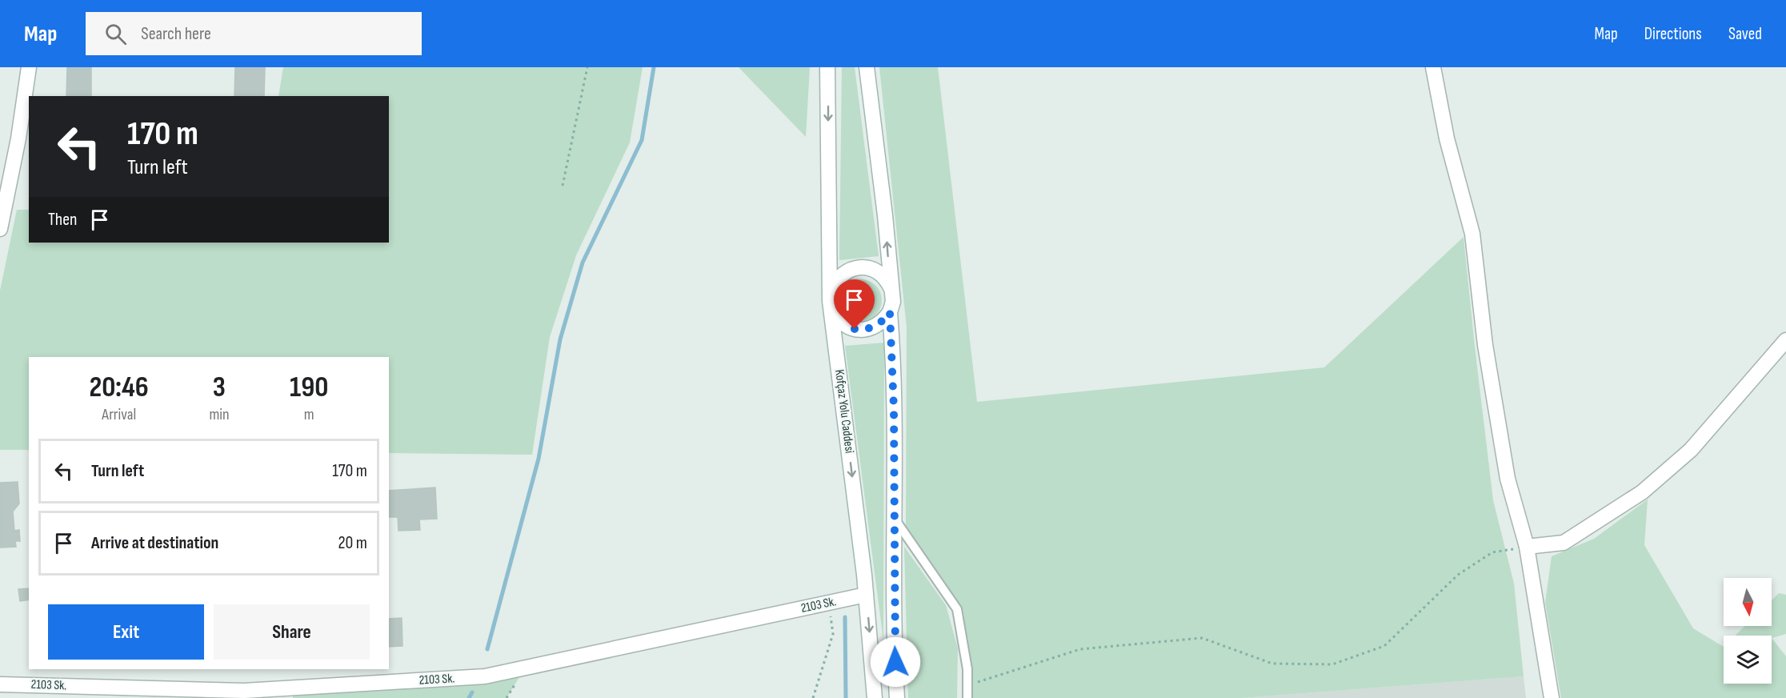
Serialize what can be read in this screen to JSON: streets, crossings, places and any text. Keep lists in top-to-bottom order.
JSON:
{
  "streets": {
    "street": ["Kofçaz Yolu Caddesi", "2103 Sk."]
  },
  "crossings": [
    ["Kofçaz Yolu Caddesi", "2103 Sk."]
  ],
  "north": "bottom",
  "page": {
    "header": "Map",
    "search": "Search here",
    "nav": ["Map", "Directions", "Saved"],
    "turn": ["170 m", "Turn left"],
    "then": "Then",
    "eta": [
      "20:46",
      "Arrival",
      "3",
      "min",
      "190",
      "m"
    ],
    "list": [
      {
        "name": "Turn left",
        "value": "170 m"
      },
      {
        "name": "Arrive at destination",
        "value": "20 m"
      }
    ],
    "buttons": ["Exit", "Share"]
  }
}
